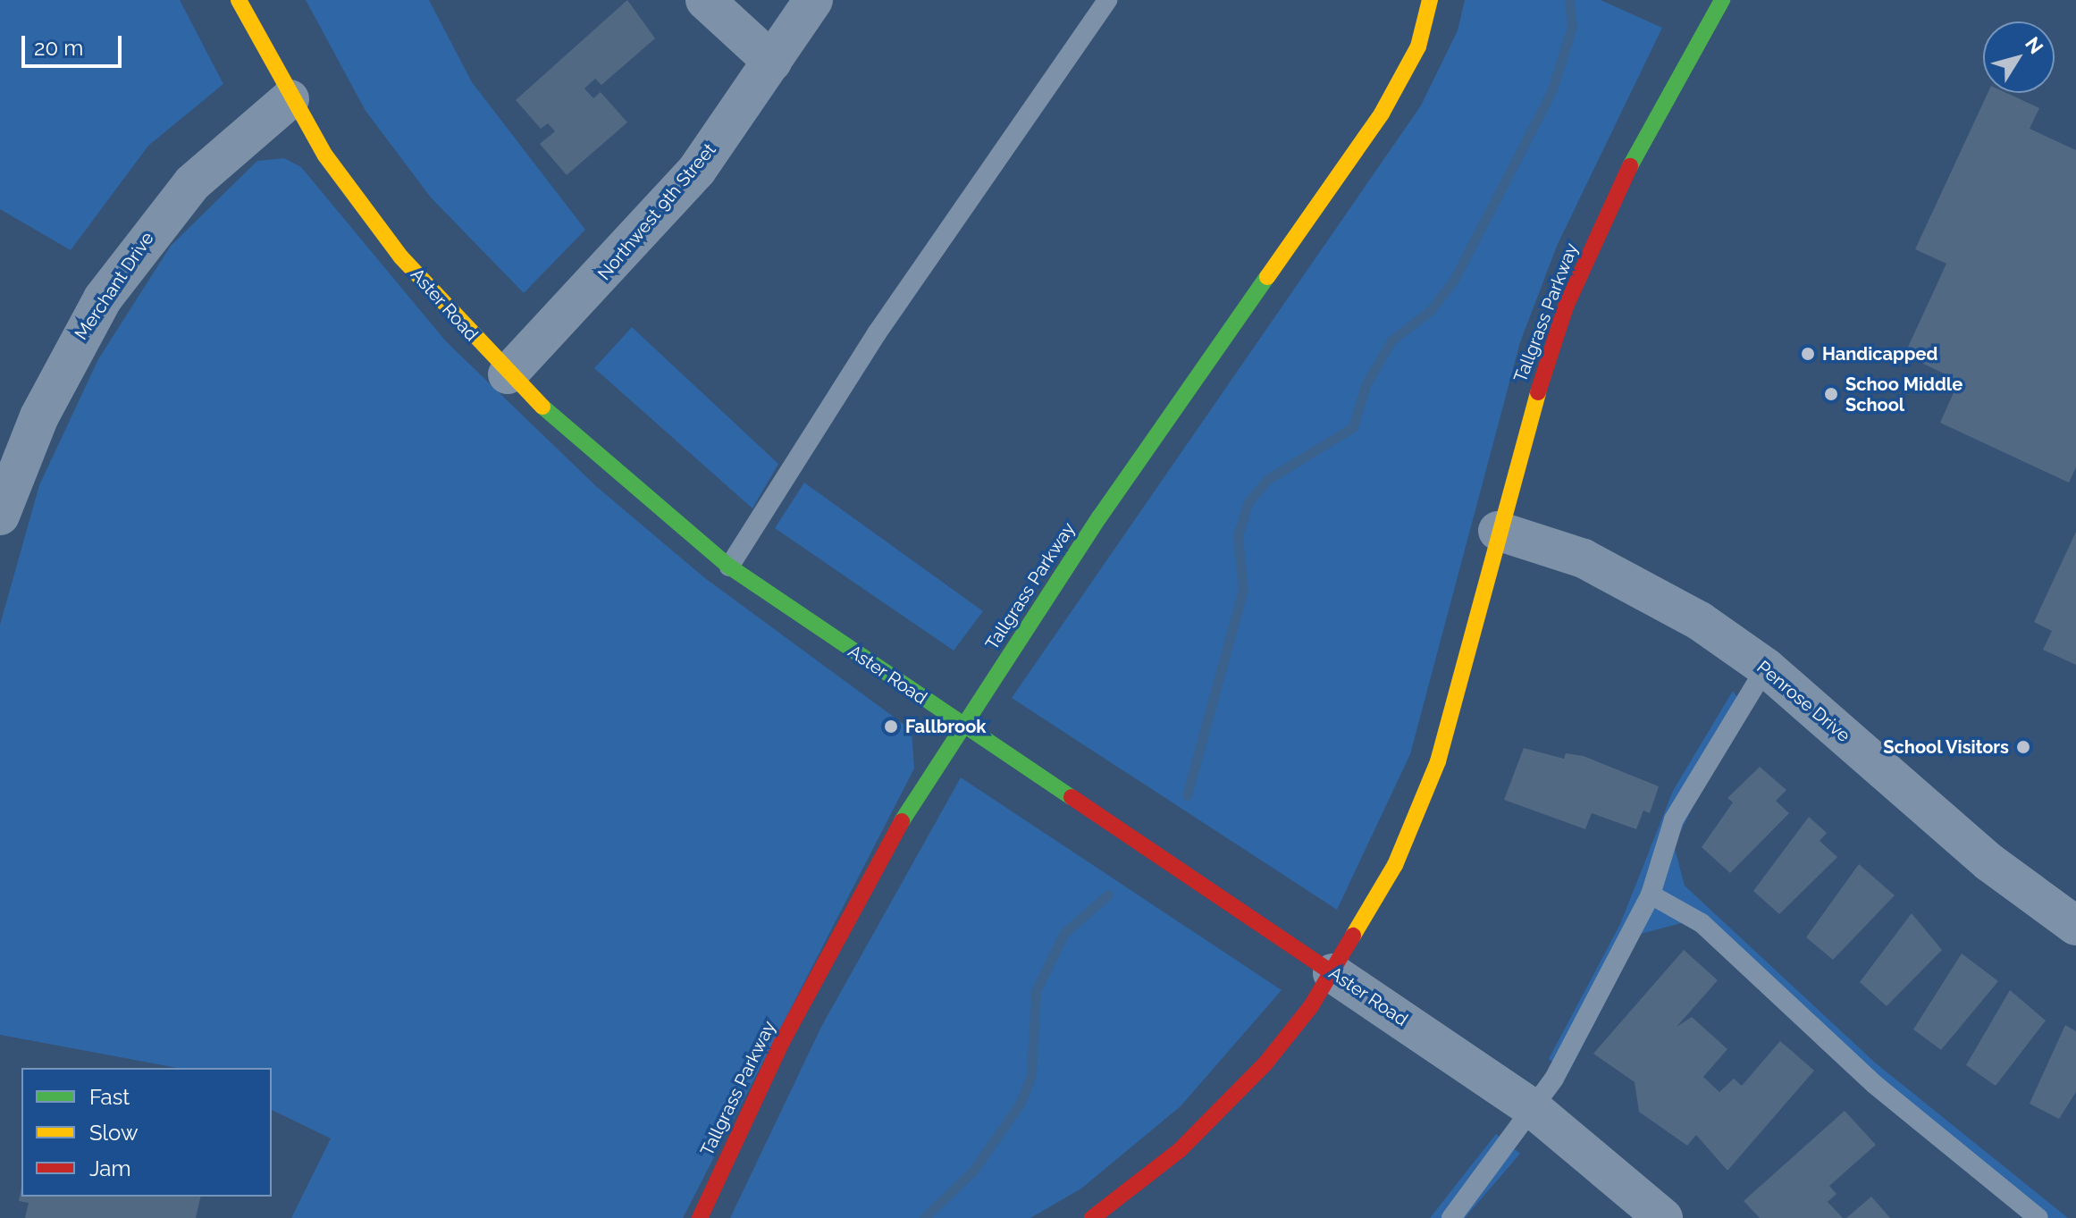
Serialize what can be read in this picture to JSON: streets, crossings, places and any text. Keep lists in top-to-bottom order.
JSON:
{
  "streets": {
    "street": [
      "Northwest 9th Street",
      "Merchant Drive",
      "Aster Road",
      "Tallgrass Parkway",
      "Penrose Drive"
    ]
  },
  "crossings": [
    ["Northwest 9th Street", "Aster Road"],
    ["Merchant Drive", "Aster Road"],
    ["Aster Road", "Tallgrass Parkway"],
    ["Tallgrass Parkway", "Penrose Drive"]
  ],
  "places": [
    "Handicapped",
    "Schoo Middle School",
    "Fallbrook",
    "School Visitors"
  ],
  "legend": ["Fast", "Slow", "Jam"],
  "scale_bar": "20 m",
  "north": "top right"
}
